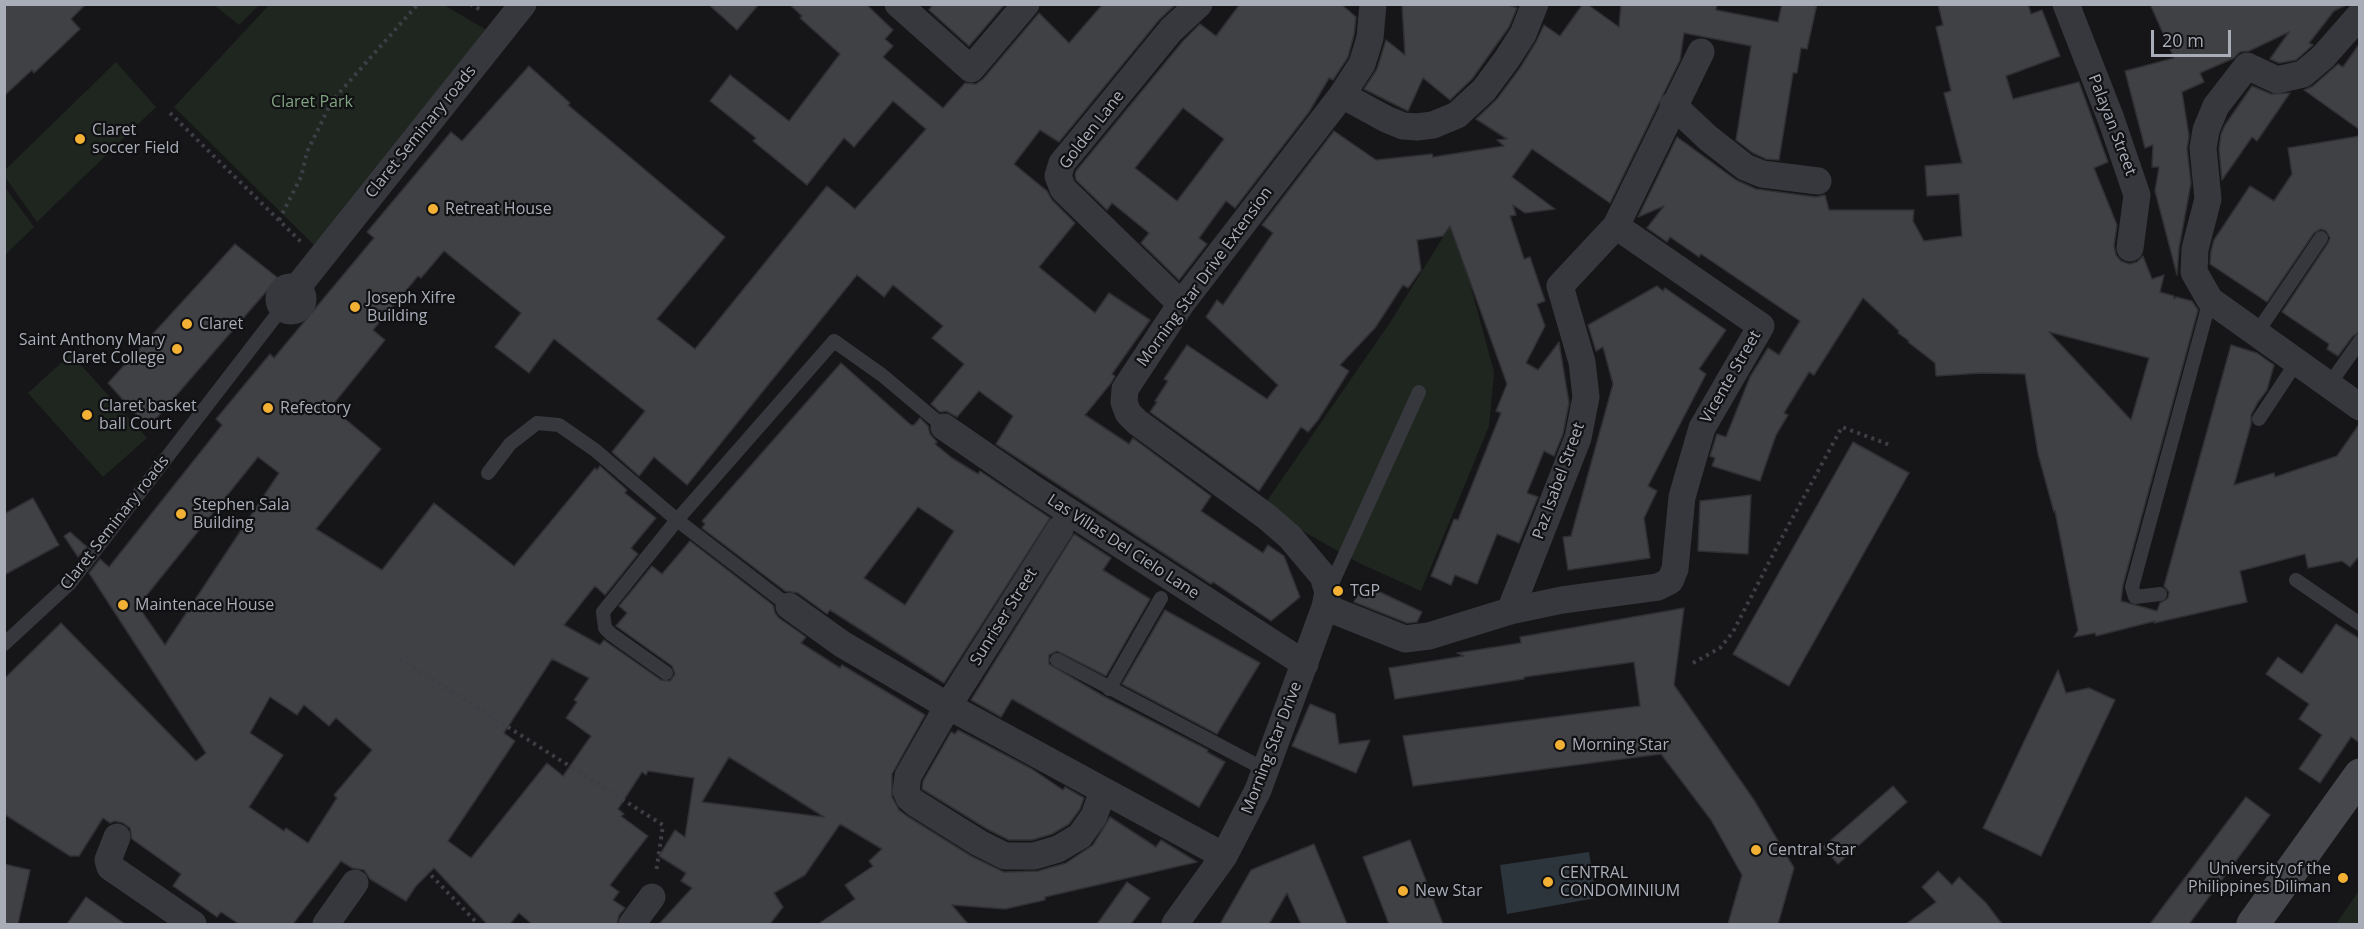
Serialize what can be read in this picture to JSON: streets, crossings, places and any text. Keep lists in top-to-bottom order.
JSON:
{
  "streets": {
    "street": [
      "Palayan Street",
      "Golden Lane",
      "Claret Seminary roads",
      "Morning Star Drive Extension",
      "Vicente Street",
      "Paz Isabel Street",
      "Las Villas Del Cielo Lane",
      "Sunriser Street",
      "Morning Star Drive"
    ]
  },
  "crossings": [
    ["Golden Lane", "Morning Star Drive Extension"],
    ["Morning Star Drive Extension", "Morning Star Drive"],
    ["Vicente Street", "Paz Isabel Street"],
    ["Las Villas Del Cielo Lane", "Morning Star Drive"]
  ],
  "parks": ["Claret Park"],
  "places": [
    "Claret soccer Field",
    "Retreat House",
    "Joseph Xifre Building",
    "Claret",
    "Saint Anthony Mary Claret College",
    "Refectory",
    "Claret basket ball Court",
    "Stephen Sala Building",
    "TGP",
    "Maintenace House",
    "Morning Star",
    "Central Star",
    "University of the Philippines Diliman",
    "CENTRAL CONDOMINIUM",
    "New Star"
  ],
  "scale_bar": "20 m"
}
